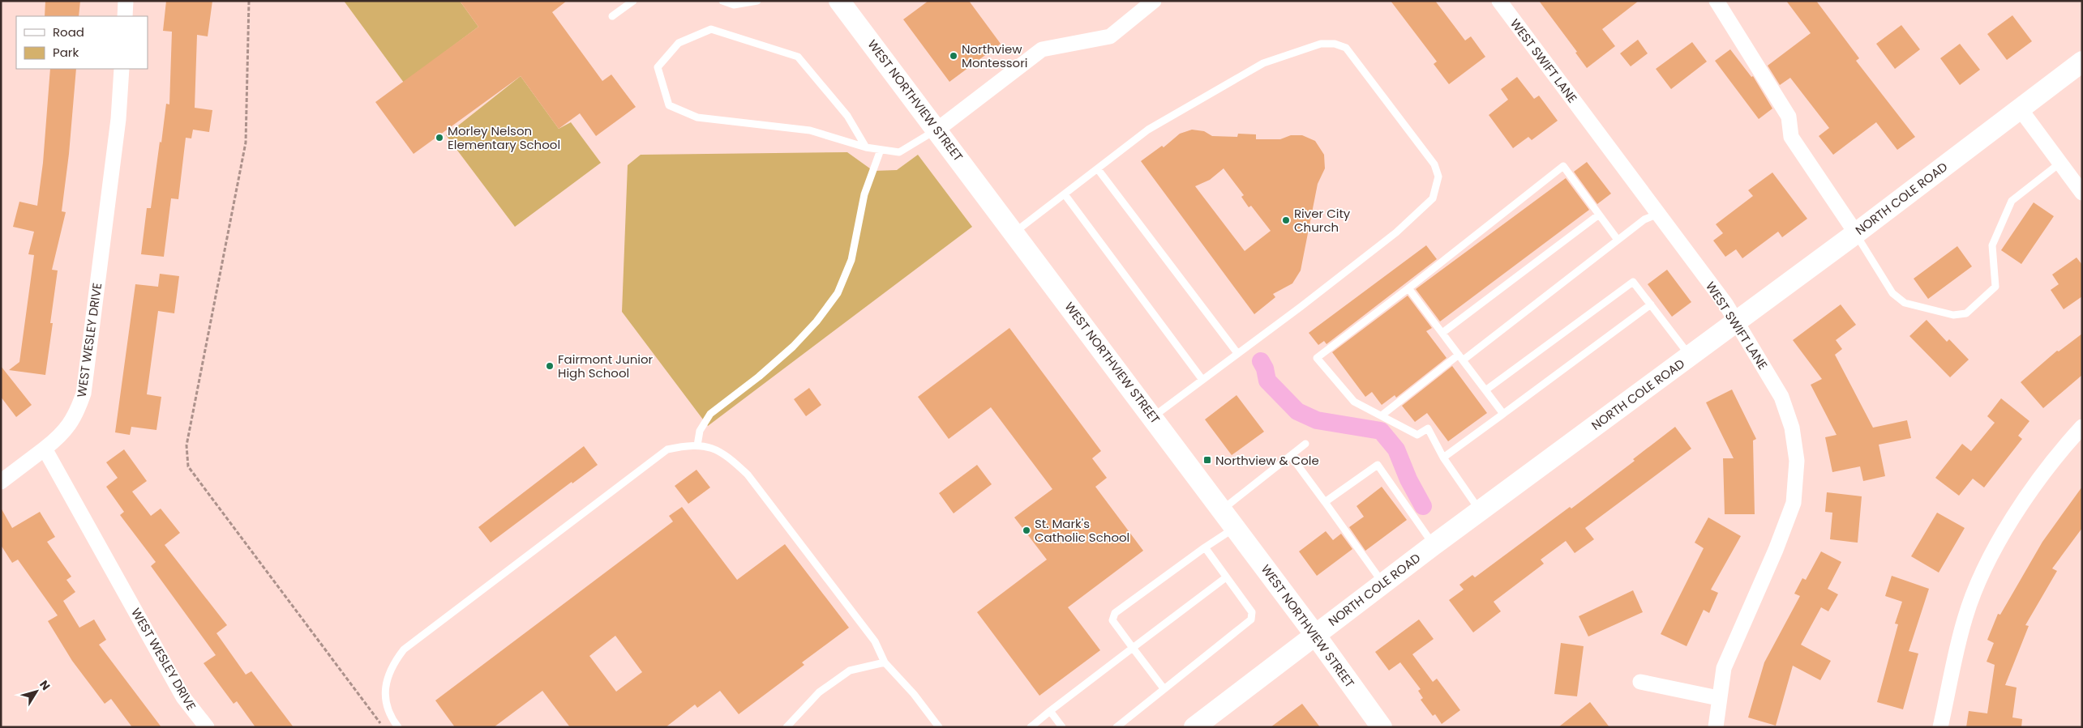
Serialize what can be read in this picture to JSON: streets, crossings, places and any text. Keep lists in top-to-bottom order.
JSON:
{
  "streets": {
    "main road": ["WEST NORTHVIEW STREET", "NORTH COLE ROAD"],
    "street": ["WEST SWIFT LANE", "WEST WESLEY DRIVE"]
  },
  "crossings": [
    ["WEST SWIFT LANE", "NORTH COLE ROAD"],
    ["WEST NORTHVIEW STREET", "NORTH COLE ROAD"]
  ],
  "places": {
    "other": [
      "Northview Montessori",
      "Morley Nelson Elementary School",
      "River City Church",
      "Fairmont Junior High School",
      "St. Mark's Catholic School"
    ],
    "transit": ["Northview & Cole"]
  },
  "legend": ["Road", "Park"],
  "north": "top right"
}
